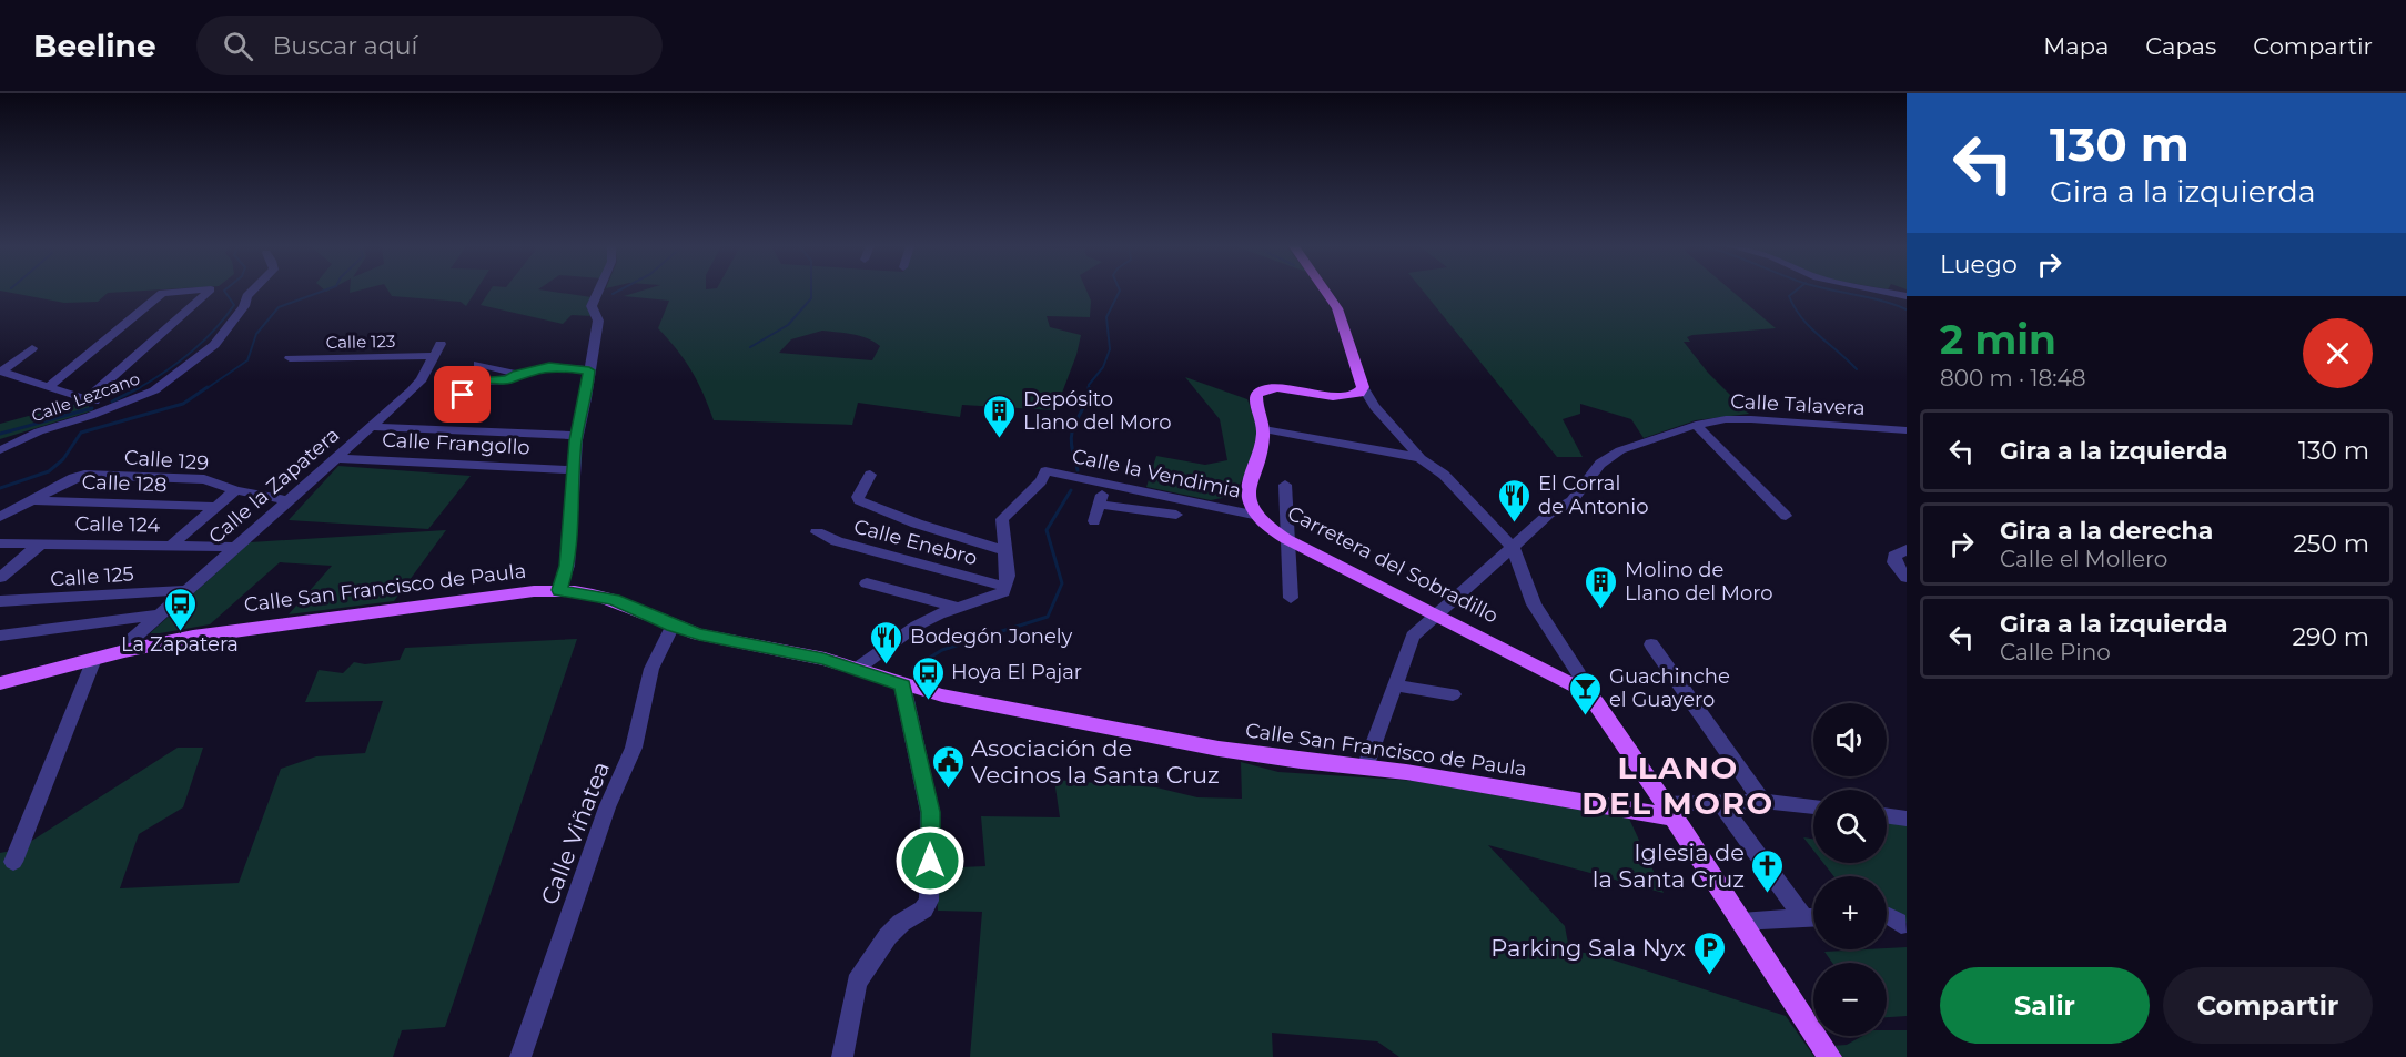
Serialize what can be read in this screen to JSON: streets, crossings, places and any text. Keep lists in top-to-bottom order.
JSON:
{
  "streets": {
    "main road": ["Carretera del Sobradillo", "Calle San Francisco de Paula"],
    "street": [
      "Calle 123",
      "Calle Lezcano",
      "Calle Talavera",
      "Calle Frangollo",
      "Calle 129",
      "Calle la Vendimia",
      "Calle 128",
      "Calle la Zapatera",
      "Calle 124",
      "Calle Enebro",
      "Calle 125",
      "Calle Viñatea"
    ]
  },
  "crossings": [
    ["Calle 123", "Calle la Zapatera"],
    ["Calle Talavera", "Carretera del Sobradillo"],
    ["Calle Talavera", "Calle San Francisco de Paula"],
    ["Calle Frangollo", "Calle la Zapatera"],
    ["Calle 129", "Calle 128"],
    ["Calle 129", "Calle la Zapatera"],
    ["Calle la Vendimia", "Carretera del Sobradillo"],
    ["Calle la Zapatera", "Calle 124"],
    ["Calle la Zapatera", "Calle 125"],
    ["Calle la Zapatera", "Calle San Francisco de Paula"],
    ["Carretera del Sobradillo", "Calle San Francisco de Paula"],
    ["Calle San Francisco de Paula", "Calle Viñatea"]
  ],
  "districts": ["LLANO DEL MORO"],
  "places": {
    "building": ["Depósito Llano del Moro", "Molino de Llano del Moro"],
    "restaurant": ["El Corral de Antonio", "Bodegón Jonely"],
    "bus stop": ["La Zapatera", "Hoya El Pajar"],
    "bar": ["Guachinche el Guayero"],
    "public building": ["Asociación de Vecinos la Santa Cruz"],
    "church": ["Iglesia de la Santa Cruz"],
    "parking": ["Parking Sala Nyx"]
  },
  "page": {
    "header": "Beeline",
    "search": "Buscar aquí",
    "nav": ["Mapa", "Capas", "Compartir"],
    "turn": ["130 m", "Gira a la izquierda"],
    "then": "Luego",
    "heading": ["2 min", "800 m · 18:48"],
    "list": [
      {
        "name": "Gira a la izquierda",
        "value": "130 m"
      },
      {
        "name": "Gira a la derecha",
        "note": "Calle el Mollero",
        "value": "250 m"
      },
      {
        "name": "Gira a la izquierda",
        "note": "Calle Pino",
        "value": "290 m"
      }
    ],
    "map_buttons": ["+", "−"],
    "buttons": ["Salir", "Compartir"]
  }
}
